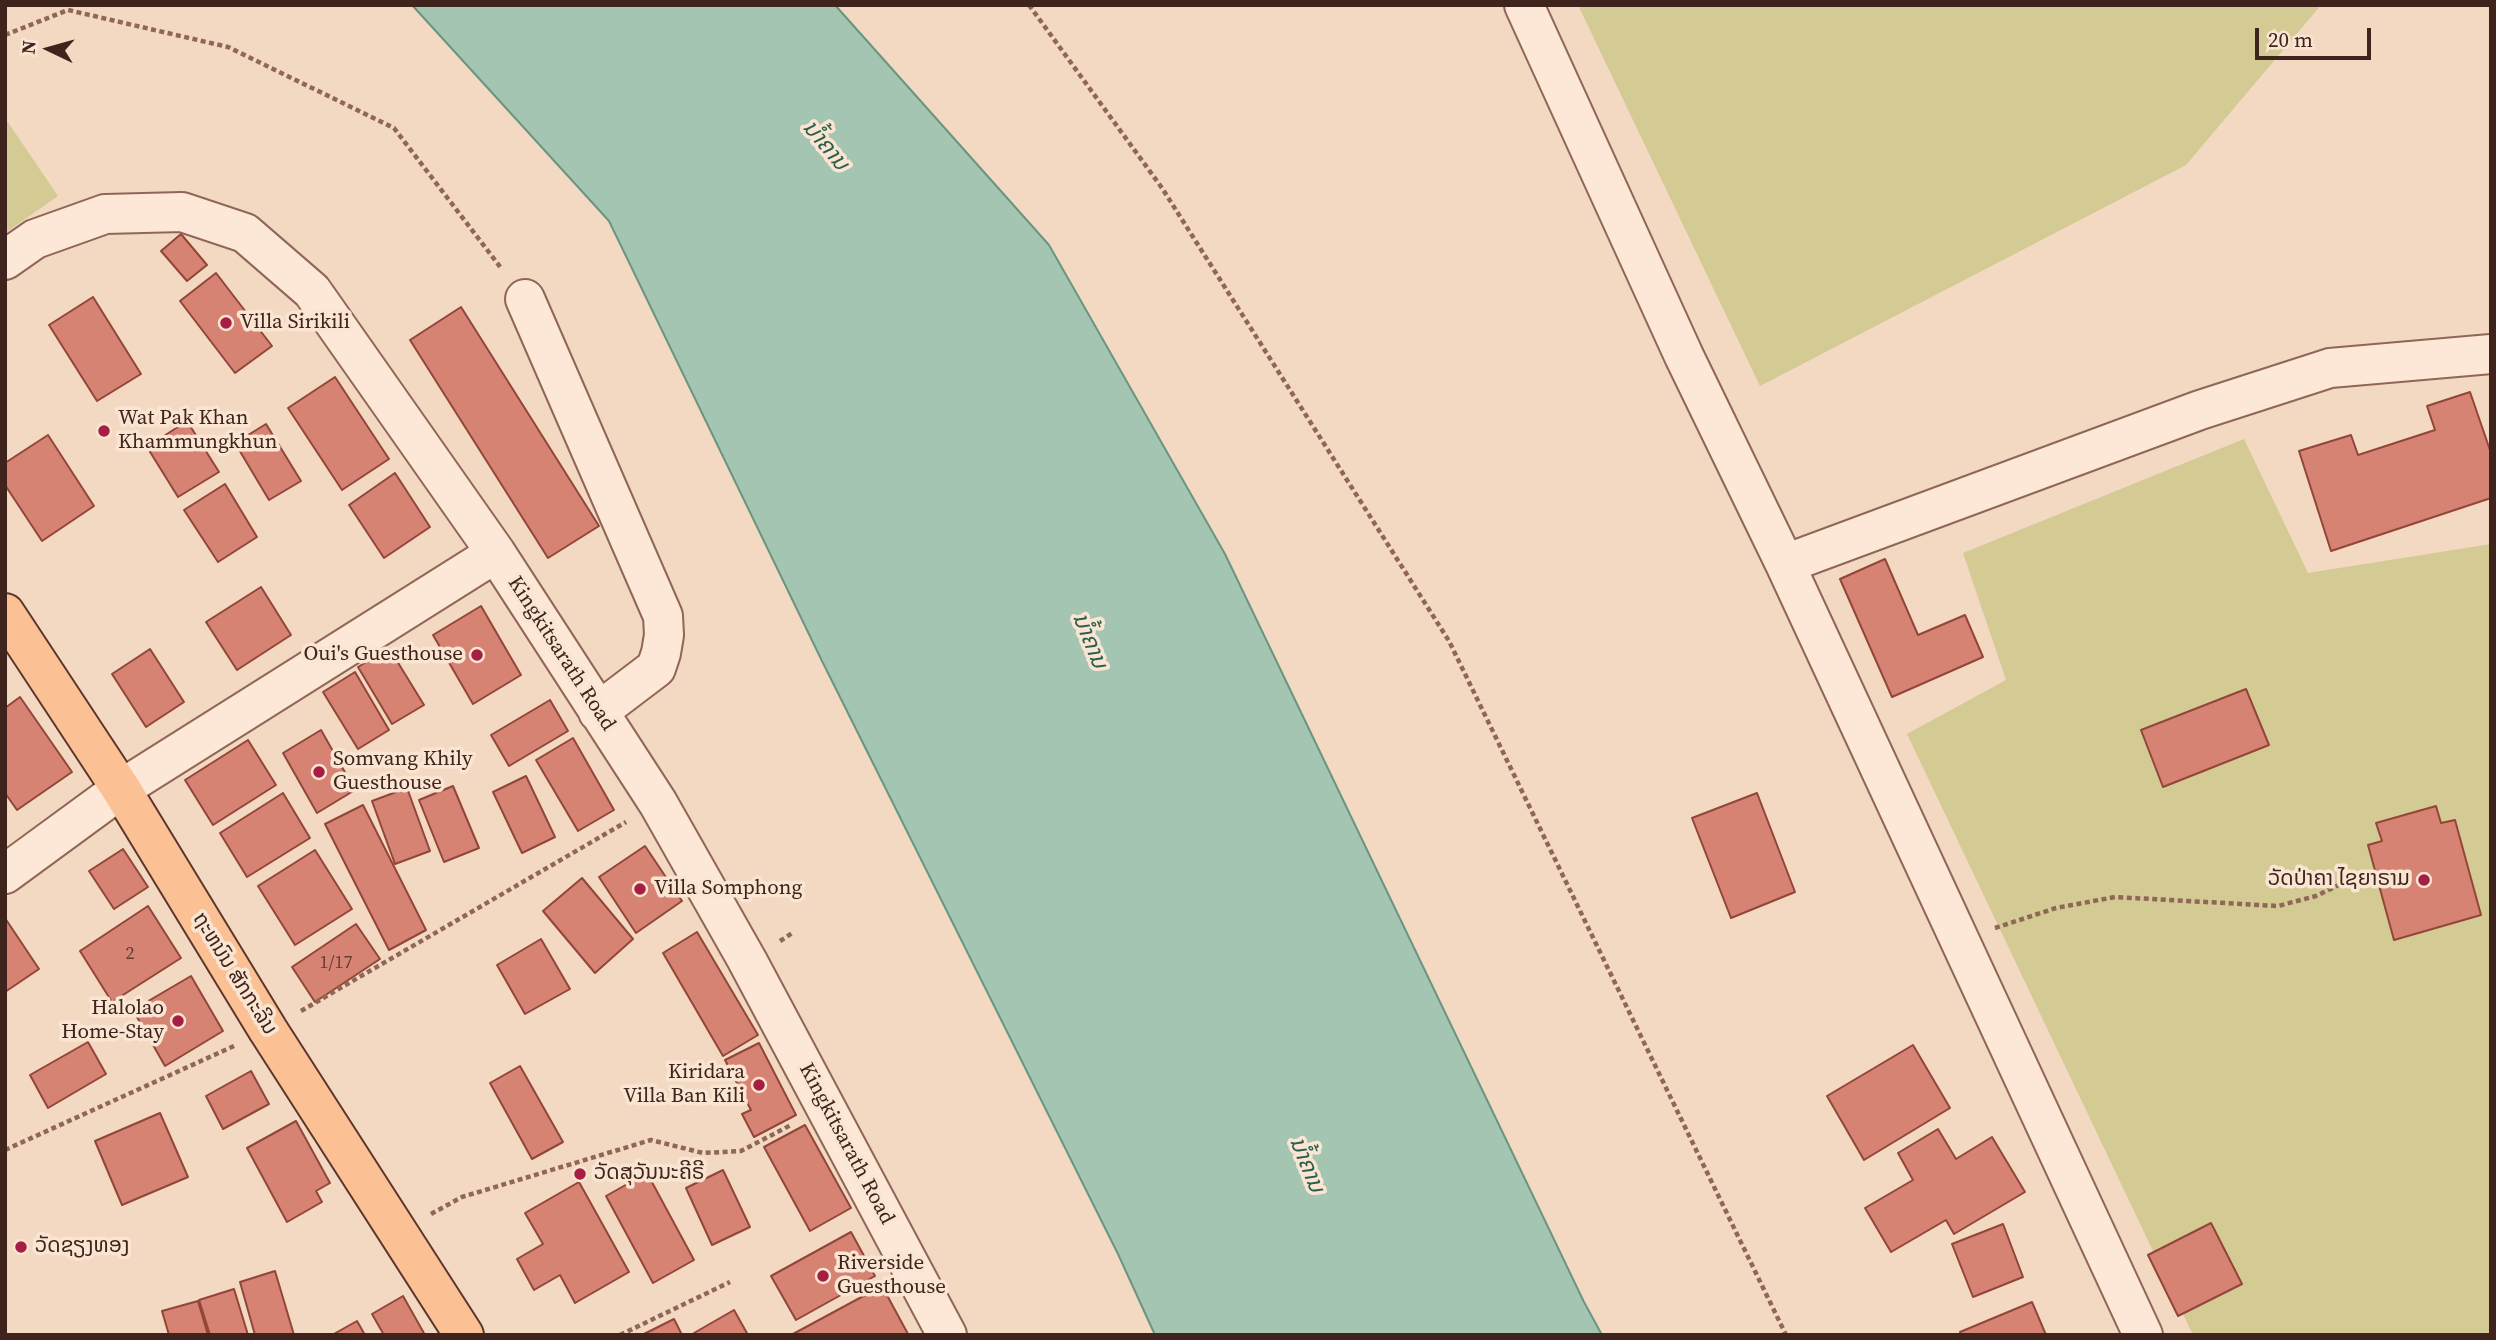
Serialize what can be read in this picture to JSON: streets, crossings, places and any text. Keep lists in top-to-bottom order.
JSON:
{
  "streets": {
    "main road": ["ຖະຫນົນ ສັກກະລິນ"],
    "street": ["Kingkitsarath Road"]
  },
  "water": ["ນ້ຳຄານ"],
  "places": [
    "Villa Sirikili",
    "Wat Pak Khan Khammungkhun",
    "Oui's Guesthouse",
    "Somvang Khily Guesthouse",
    "ວັດປ່າຄາ ໄຊຍາຣາມ",
    "Villa Somphong",
    "Halolao Home-Stay",
    "Kiridara Villa Ban Kili",
    "ວັດສຸວັນນະຄີຣີ",
    "ວັດຊຽງທອງ",
    "Riverside Guesthouse"
  ],
  "house_numbers": ["2", "1/17"],
  "scale_bar": "20 m",
  "north": "left"
}
